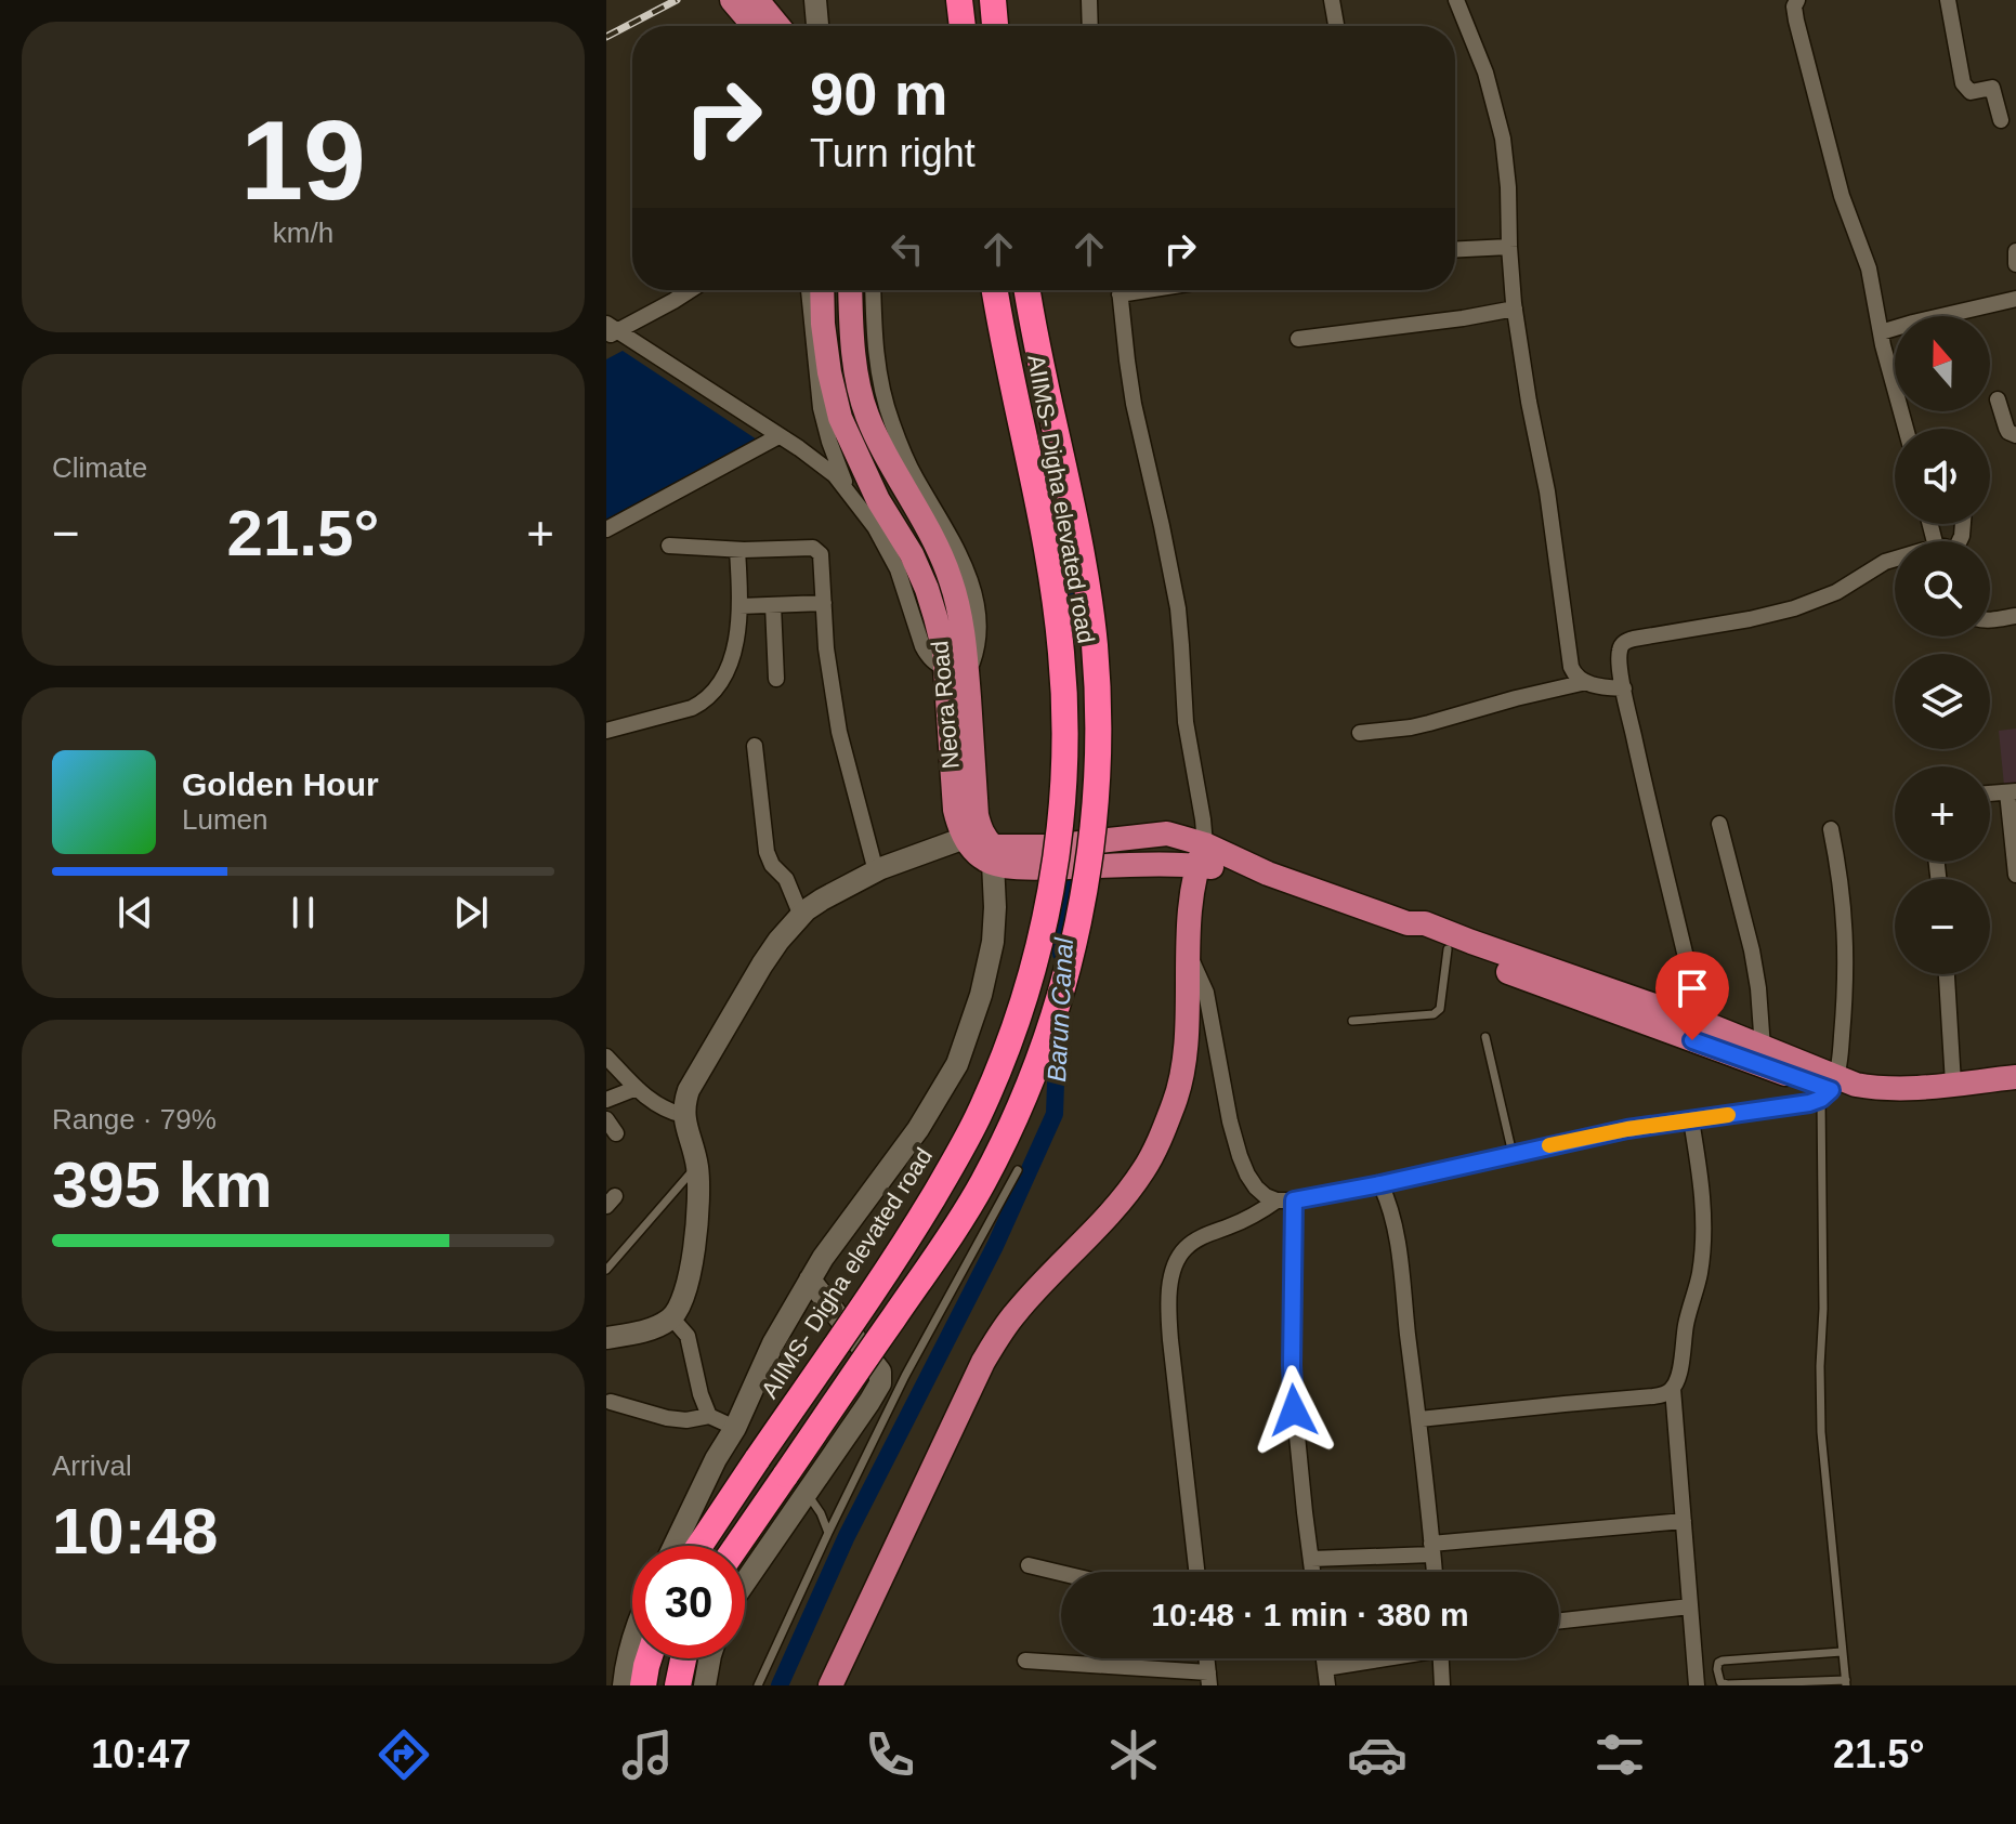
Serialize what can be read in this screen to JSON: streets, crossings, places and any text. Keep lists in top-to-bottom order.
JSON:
{
  "streets": {
    "highway": ["AIIMS- Digha elevated road"],
    "main road": ["Neora Road"]
  },
  "water": ["Barun Canal"],
  "north": "top",
  "page": {
    "tile": [
      ["19", "km/h"],
      "Climate",
      ["Range · 79%", "395 km"],
      ["Arrival", "10:48"]
    ],
    "turn": ["90 m", "Turn right"],
    "map_buttons": ["+", "−"],
    "heat": ["−", "21.5°", "+"],
    "song": ["Golden Hour", "Lumen"],
    "limit": "30",
    "trip": "10:48 · 1 min · 380 m",
    "tabs": ["10:47", "21.5°"]
  }
}
